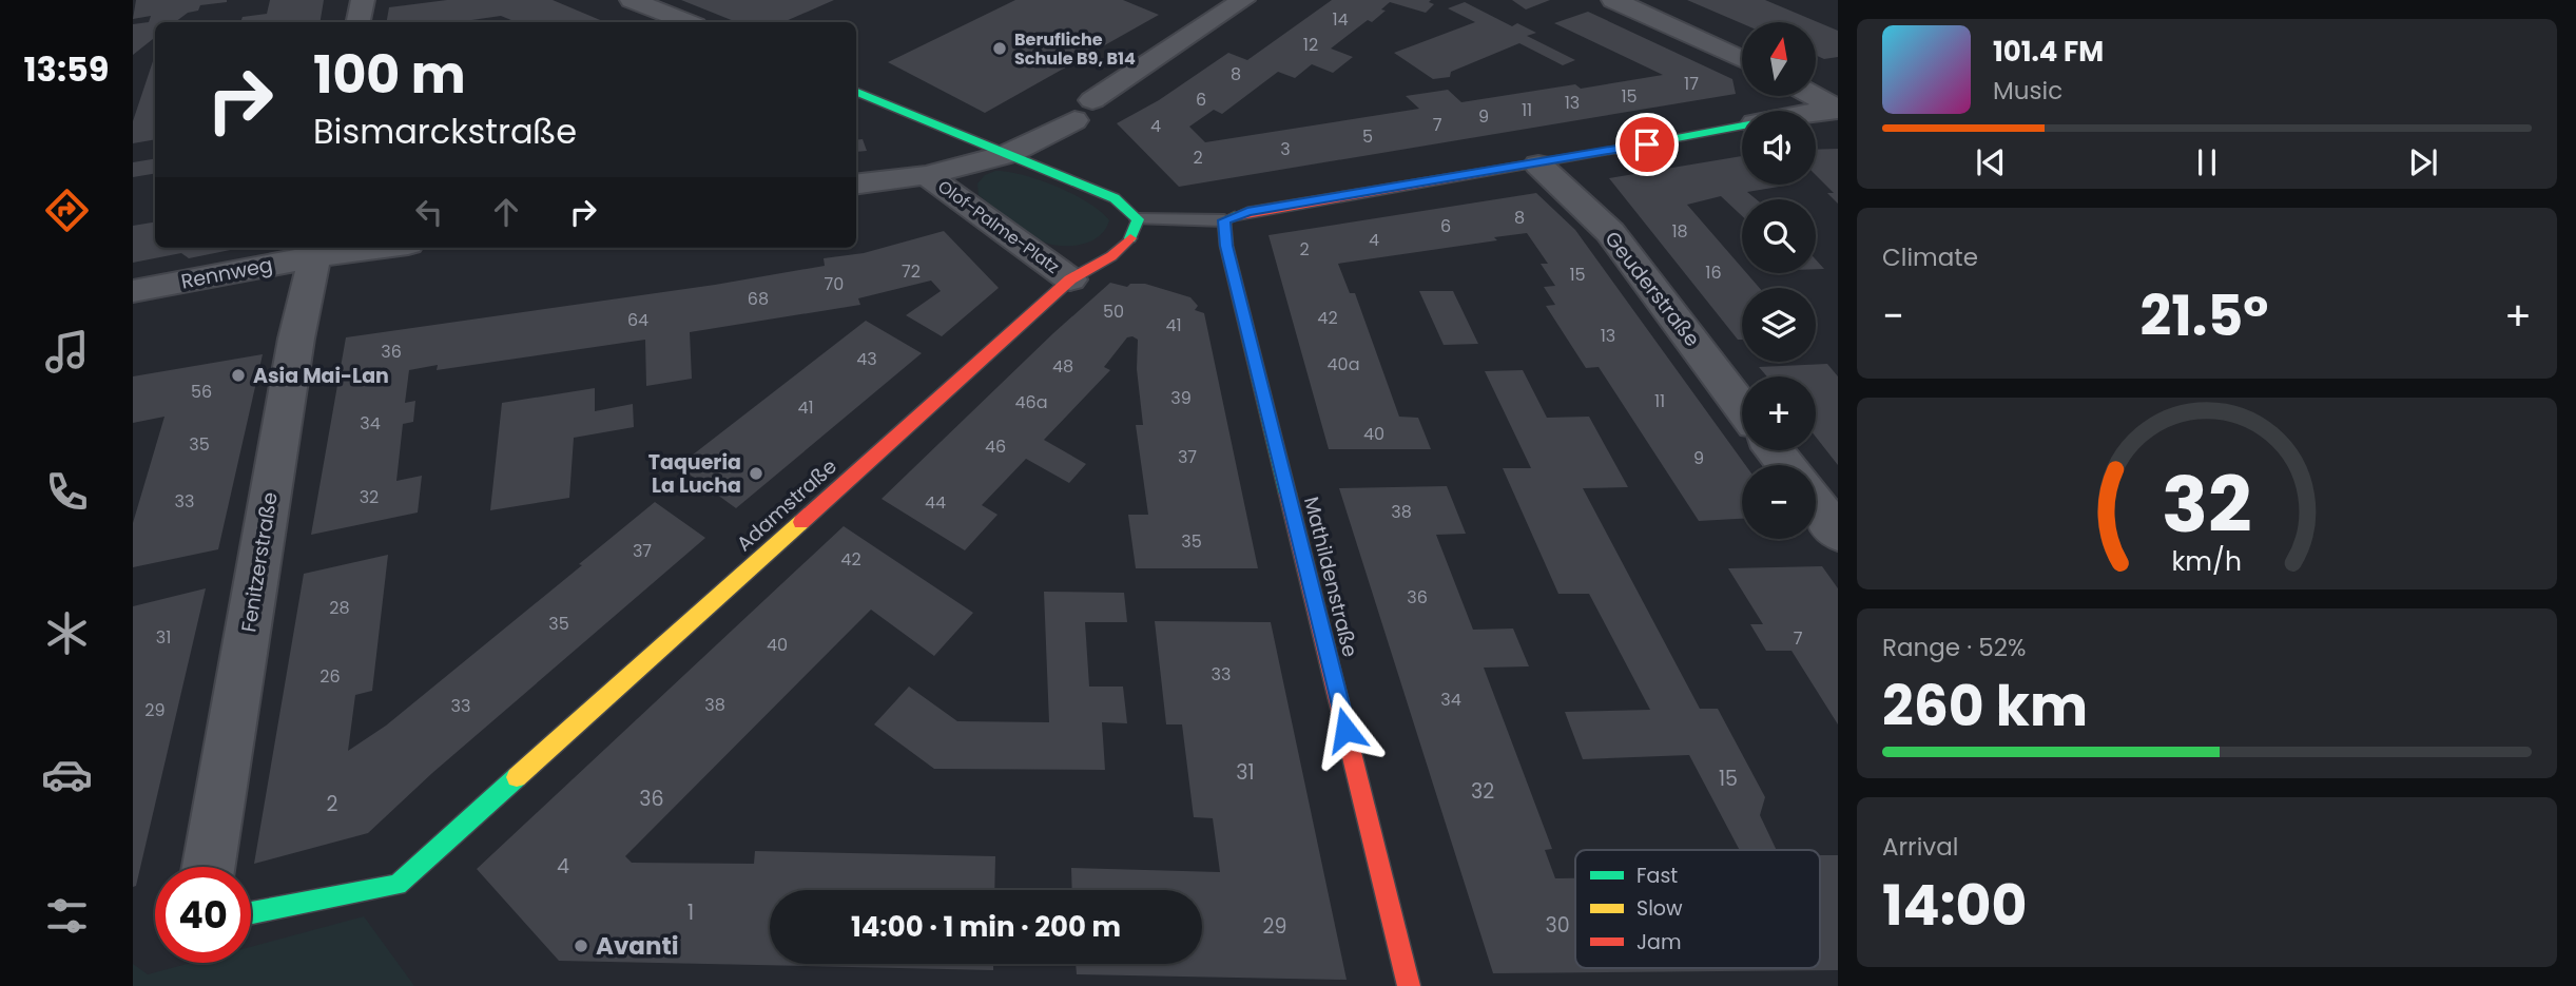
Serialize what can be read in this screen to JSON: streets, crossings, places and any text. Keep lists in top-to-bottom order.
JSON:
{
  "streets": {
    "street": [
      "Olof-Palme-Platz",
      "Rennweg",
      "Geuderstraße",
      "Adamstraße",
      "Fenitzerstraße",
      "Mathildenstraße"
    ]
  },
  "crossings": [
    ["Olof-Palme-Platz", "Adamstraße"],
    ["Rennweg", "Fenitzerstraße"]
  ],
  "places": [
    "Berufliche Schule B9, B14",
    "Asia Mai-Lan",
    "Taqueria La Lucha",
    "Avanti"
  ],
  "house_numbers": [
    "14",
    "12",
    "8",
    "17",
    "15",
    "6",
    "13",
    "11",
    "9",
    "7",
    "4",
    "5",
    "3",
    "2",
    "8",
    "6",
    "18",
    "4",
    "2",
    "72",
    "16",
    "15",
    "70",
    "68",
    "50",
    "42",
    "64",
    "41",
    "13",
    "36",
    "43",
    "40a",
    "48",
    "56",
    "39",
    "11",
    "46a",
    "41",
    "34",
    "40",
    "35",
    "46",
    "37",
    "9",
    "32",
    "33",
    "44",
    "38",
    "35",
    "37",
    "42",
    "36",
    "28",
    "35",
    "31",
    "7",
    "40",
    "33",
    "26",
    "34",
    "38",
    "33",
    "29",
    "31",
    "15",
    "32",
    "36",
    "2",
    "4",
    "1",
    "30",
    "29"
  ],
  "legend": ["Fast", "Slow", "Jam"],
  "north": "top",
  "page": {
    "tabs": "13:59",
    "map_buttons": ["+", "−"],
    "turn": ["100 m", "Bismarckstraße"],
    "song": ["101.4 FM", "Music"],
    "tile": [
      "Climate",
      ["Range · 52%", "260 km"],
      ["Arrival", "14:00"]
    ],
    "heat": ["−", "21.5°", "+"],
    "limit": "40",
    "trip": "14:00 · 1 min · 200 m",
    "gauge": ["32", "km/h"]
  }
}
